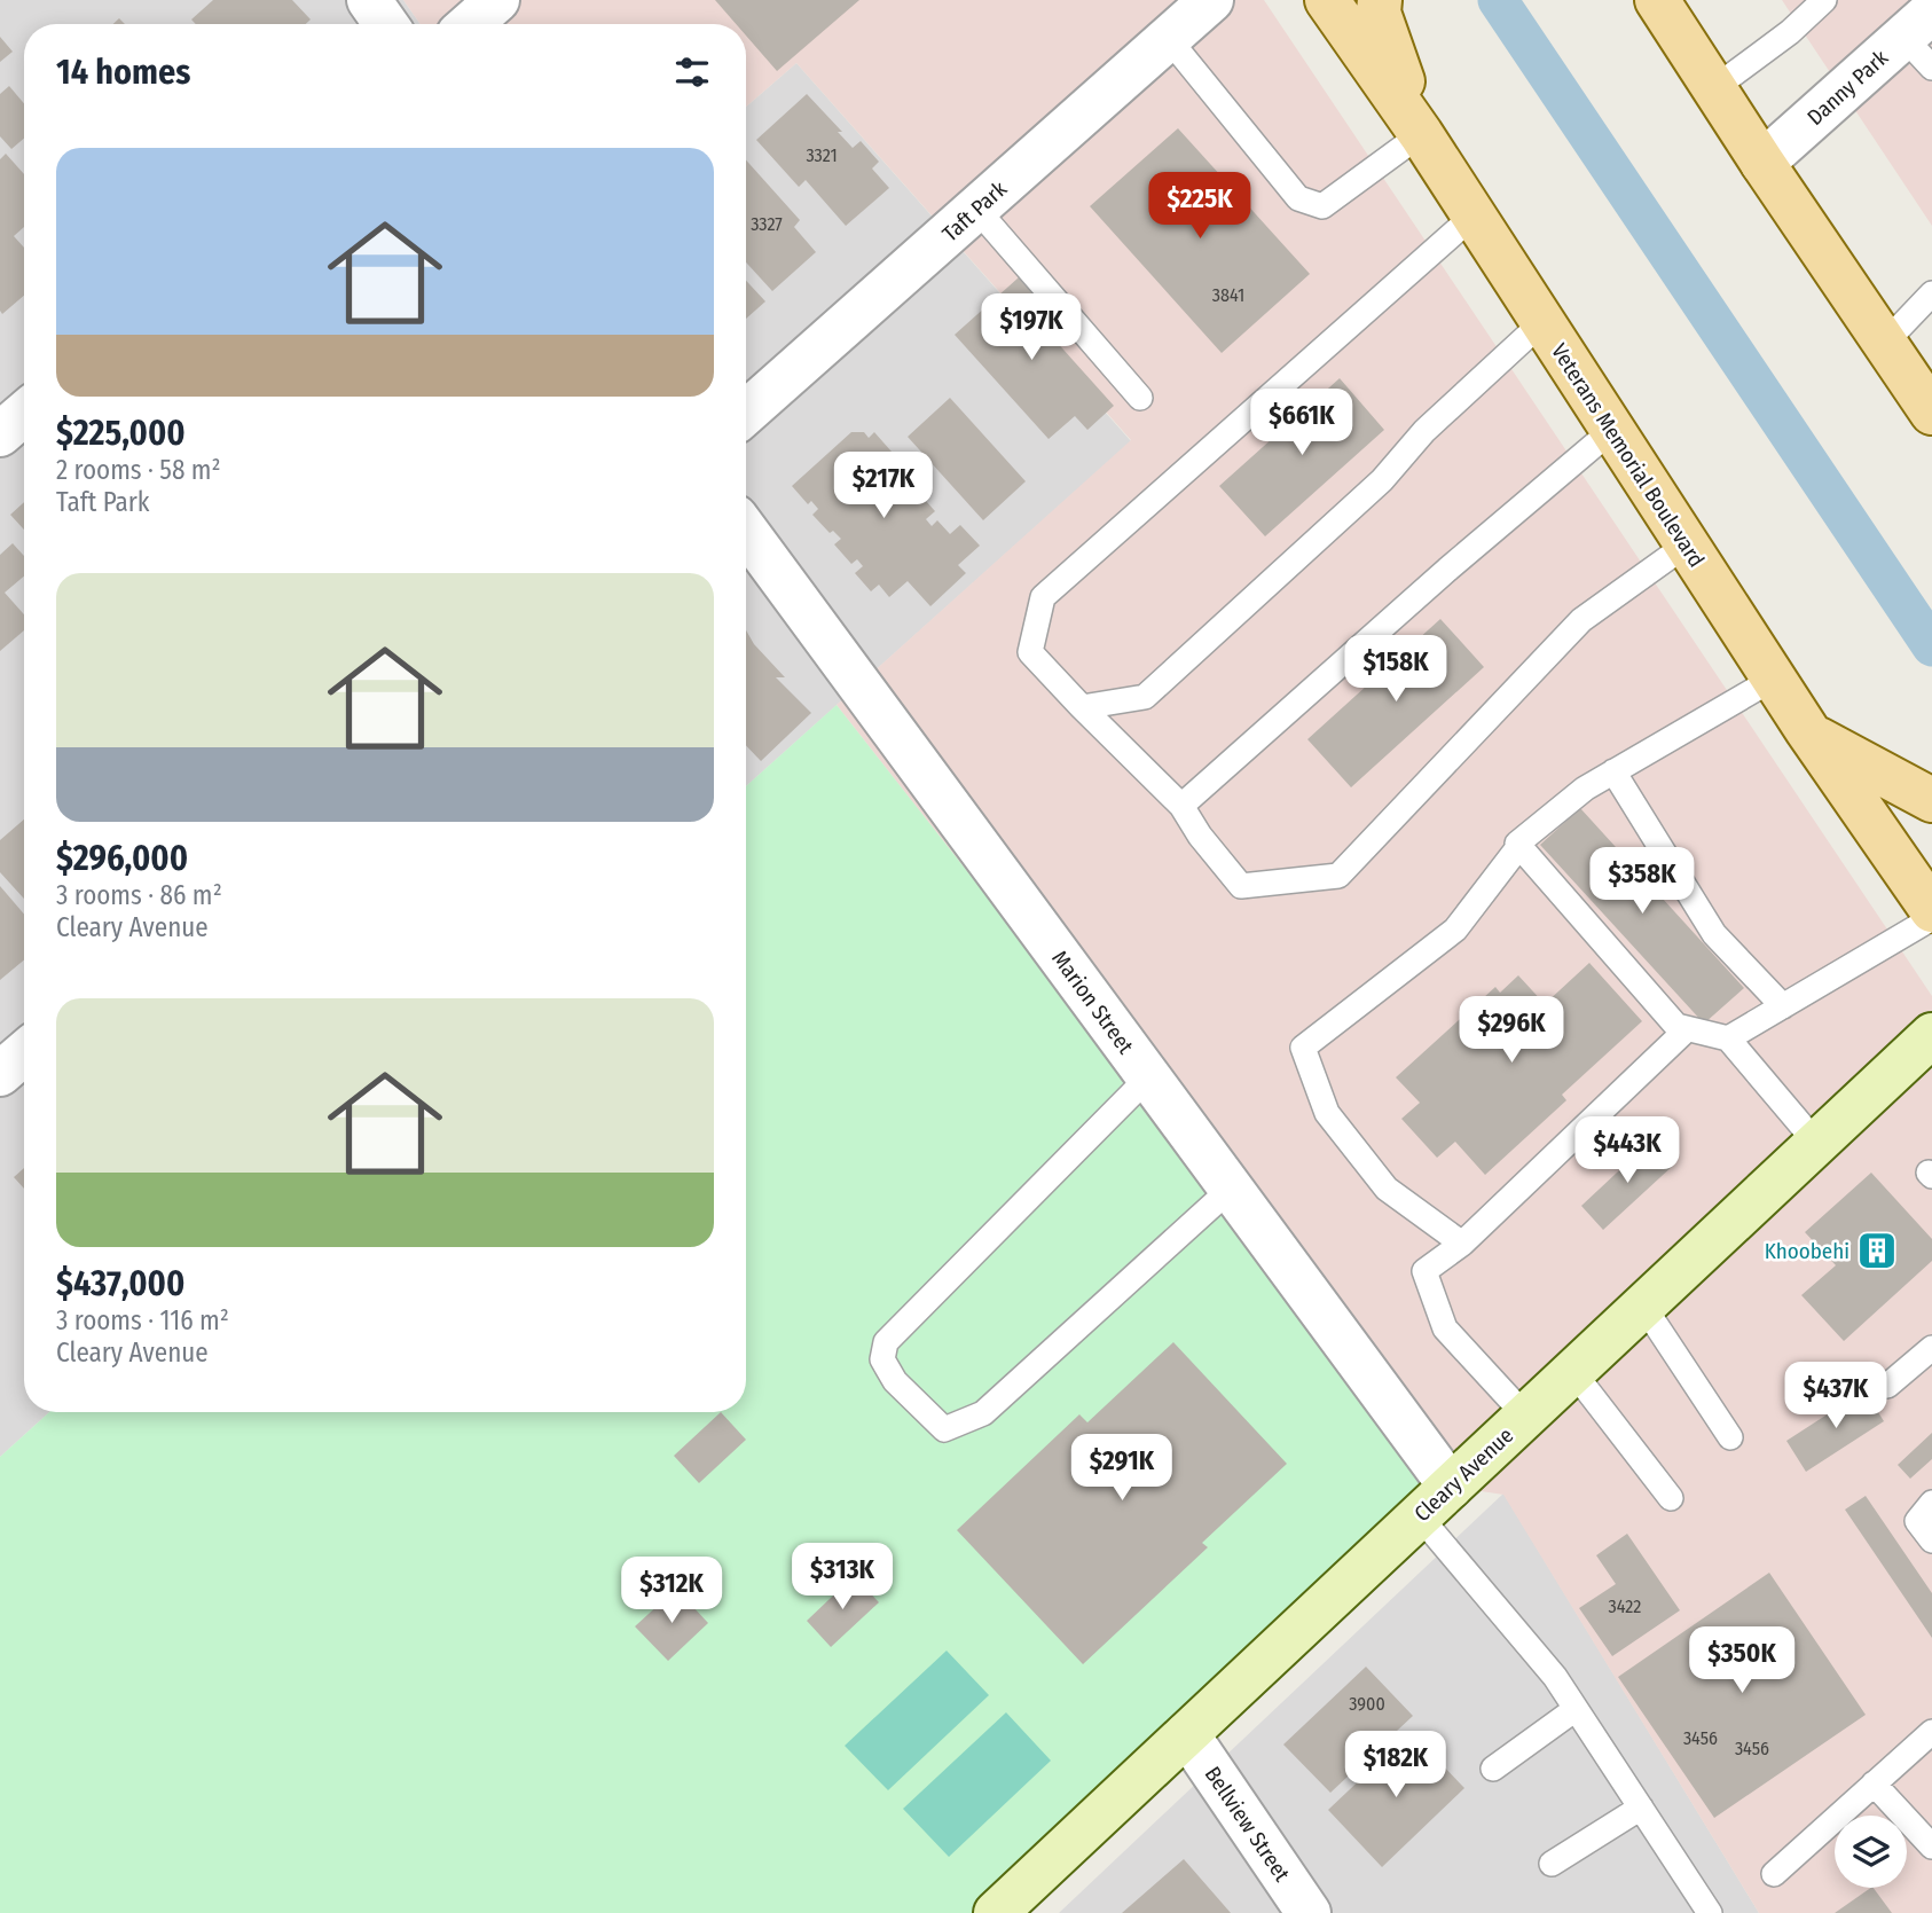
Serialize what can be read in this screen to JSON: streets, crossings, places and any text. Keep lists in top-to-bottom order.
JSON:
{
  "streets": {
    "main road": ["Veterans Memorial Boulevard"],
    "street": [
      "Danny Park",
      "Taft Park",
      "Marion Street",
      "Cleary Avenue",
      "Bellview Street"
    ]
  },
  "crossings": [
    ["Marion Street", "Cleary Avenue"],
    ["Cleary Avenue", "Bellview Street"]
  ],
  "places": {
    "building": ["Khoobehi"]
  },
  "house_numbers": [
    "3321",
    "3327",
    "3841",
    "3422",
    "3900",
    "3456",
    "3456"
  ],
  "page": {
    "heading": "14 homes",
    "list": [
      {
        "name": "$225,000",
        "note": "2 rooms · 58 m² · Taft Park"
      },
      {
        "name": "$296,000",
        "note": "3 rooms · 86 m² · Cleary Avenue"
      },
      {
        "name": "$437,000",
        "note": "3 rooms · 116 m² · Cleary Avenue"
      }
    ],
    "price": [
      "$225K",
      "$197K",
      "$661K",
      "$217K",
      "$158K",
      "$358K",
      "$296K",
      "$443K",
      "$437K",
      "$291K",
      "$313K",
      "$312K",
      "$350K",
      "$182K"
    ]
  }
}
